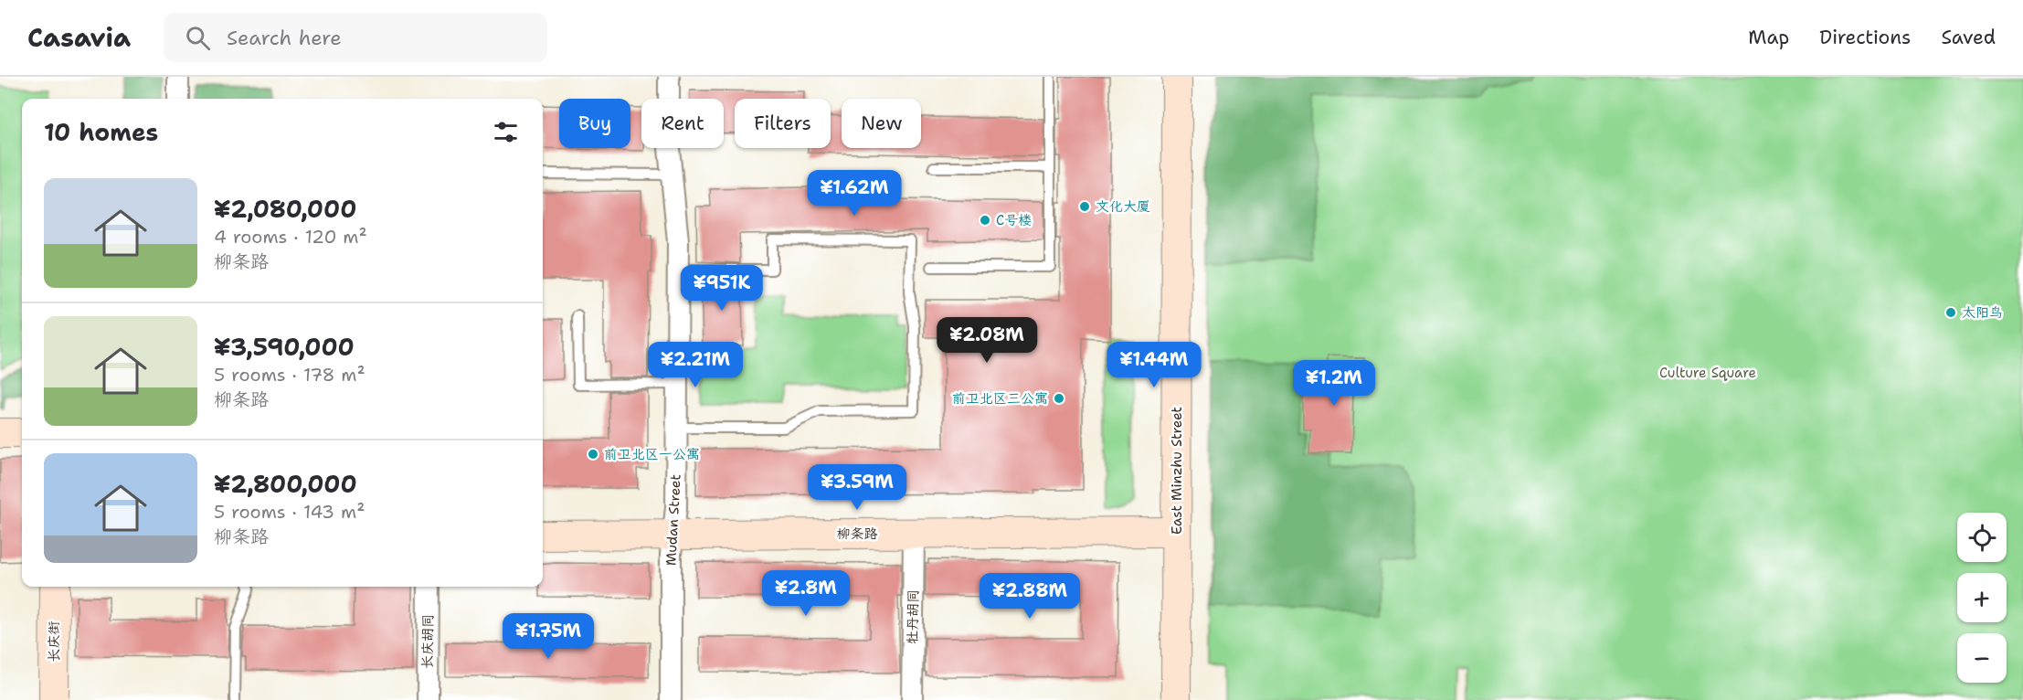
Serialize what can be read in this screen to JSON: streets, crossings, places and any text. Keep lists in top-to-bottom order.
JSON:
{
  "streets": {
    "street": [
      "East Minzhu Street",
      "Mudan Street",
      "柳条路",
      "牡丹胡同",
      "长庆街",
      "长庆胡同"
    ]
  },
  "crossings": [
    ["East Minzhu Street", "柳条路"],
    ["Mudan Street", "柳条路"],
    ["柳条路", "牡丹胡同"]
  ],
  "parks": ["Culture Square"],
  "places": [
    "文化大厦",
    "C号楼",
    "太阳鸟",
    "前卫北区三公寓",
    "前卫北区一公寓"
  ],
  "page": {
    "header": "Casavia",
    "search": "Search here",
    "nav": ["Map", "Directions", "Saved"],
    "chip": [
      "Buy",
      "Rent",
      "Filters",
      "New"
    ],
    "heading": "10 homes",
    "list": [
      {
        "name": "¥2,080,000",
        "note": "4 rooms · 120 m² · 柳条路"
      },
      {
        "name": "¥3,590,000",
        "note": "5 rooms · 178 m² · 柳条路"
      },
      {
        "name": "¥2,800,000",
        "note": "5 rooms · 143 m² · 柳条路"
      }
    ],
    "price": [
      "¥1.62M",
      "¥951K",
      "¥2.08M",
      "¥2.21M",
      "¥1.44M",
      "¥1.2M",
      "¥3.59M",
      "¥2.8M",
      "¥2.88M",
      "¥1.75M"
    ],
    "map_buttons": ["+", "−"]
  }
}
